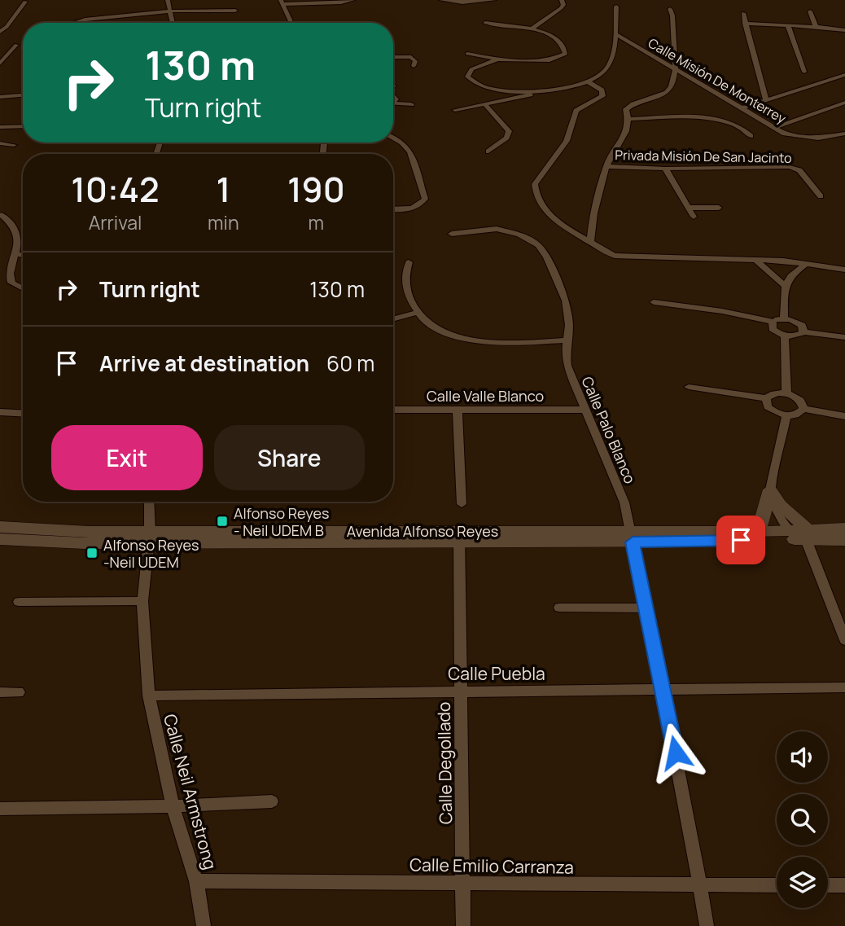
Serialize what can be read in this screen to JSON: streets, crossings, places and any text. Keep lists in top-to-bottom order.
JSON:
{
  "streets": {
    "main road": ["Avenida Alfonso Reyes"],
    "street": [
      "Calle Misión De Monterrey",
      "Privada Misión De San Jacinto",
      "Calle Valle Blanco",
      "Calle Palo Blanco",
      "Calle Puebla",
      "Calle Degollado",
      "Calle Neil Armstrong",
      "Calle Emilio Carranza"
    ]
  },
  "crossings": [
    ["Calle Valle Blanco", "Calle Palo Blanco"],
    ["Calle Palo Blanco", "Avenida Alfonso Reyes"],
    ["Avenida Alfonso Reyes", "Calle Degollado"],
    ["Avenida Alfonso Reyes", "Calle Neil Armstrong"],
    ["Calle Puebla", "Calle Degollado"],
    ["Calle Puebla", "Calle Neil Armstrong"],
    ["Calle Degollado", "Calle Emilio Carranza"],
    ["Calle Neil Armstrong", "Calle Emilio Carranza"]
  ],
  "places": {
    "transit": ["Alfonso Reyes - Neil UDEM B", "Alfonso Reyes -Neil UDEM"]
  },
  "page": {
    "turn": ["130 m", "Turn right"],
    "eta": [
      "10:42",
      "Arrival",
      "1",
      "min",
      "190",
      "m"
    ],
    "list": [
      {
        "name": "Turn right",
        "value": "130 m"
      },
      {
        "name": "Arrive at destination",
        "value": "60 m"
      }
    ],
    "buttons": ["Exit", "Share"]
  }
}
